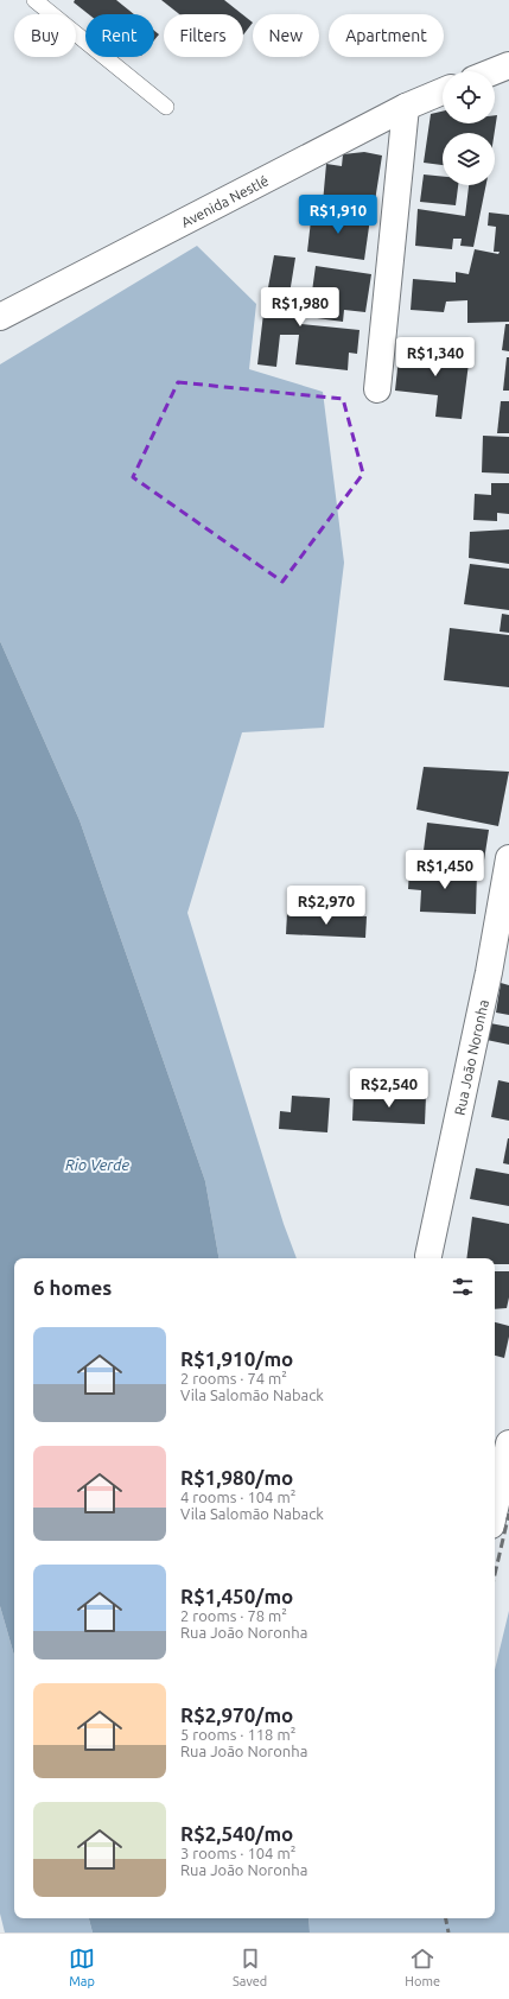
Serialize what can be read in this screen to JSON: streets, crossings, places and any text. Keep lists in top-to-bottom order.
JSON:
{
  "streets": {
    "street": ["Avenida Nestlé", "Rua João Noronha"]
  },
  "water": ["Rio Verde"],
  "page": {
    "chip": [
      "Buy",
      "Rent",
      "Filters",
      "New",
      "Apartment"
    ],
    "price": [
      "R$1,910",
      "R$1,980",
      "R$1,340",
      "R$1,450",
      "R$2,970",
      "R$2,540"
    ],
    "heading": "6 homes",
    "list": [
      {
        "name": "R$1,910/mo",
        "note": "2 rooms · 74 m² · Vila Salomão Naback"
      },
      {
        "name": "R$1,980/mo",
        "note": "4 rooms · 104 m² · Vila Salomão Naback"
      },
      {
        "name": "R$1,450/mo",
        "note": "2 rooms · 78 m² · Rua João Noronha"
      },
      {
        "name": "R$2,970/mo",
        "note": "5 rooms · 118 m² · Rua João Noronha"
      },
      {
        "name": "R$2,540/mo",
        "note": "3 rooms · 104 m² · Rua João Noronha"
      }
    ],
    "tabs": ["Map", "Saved", "Home"]
  }
}
